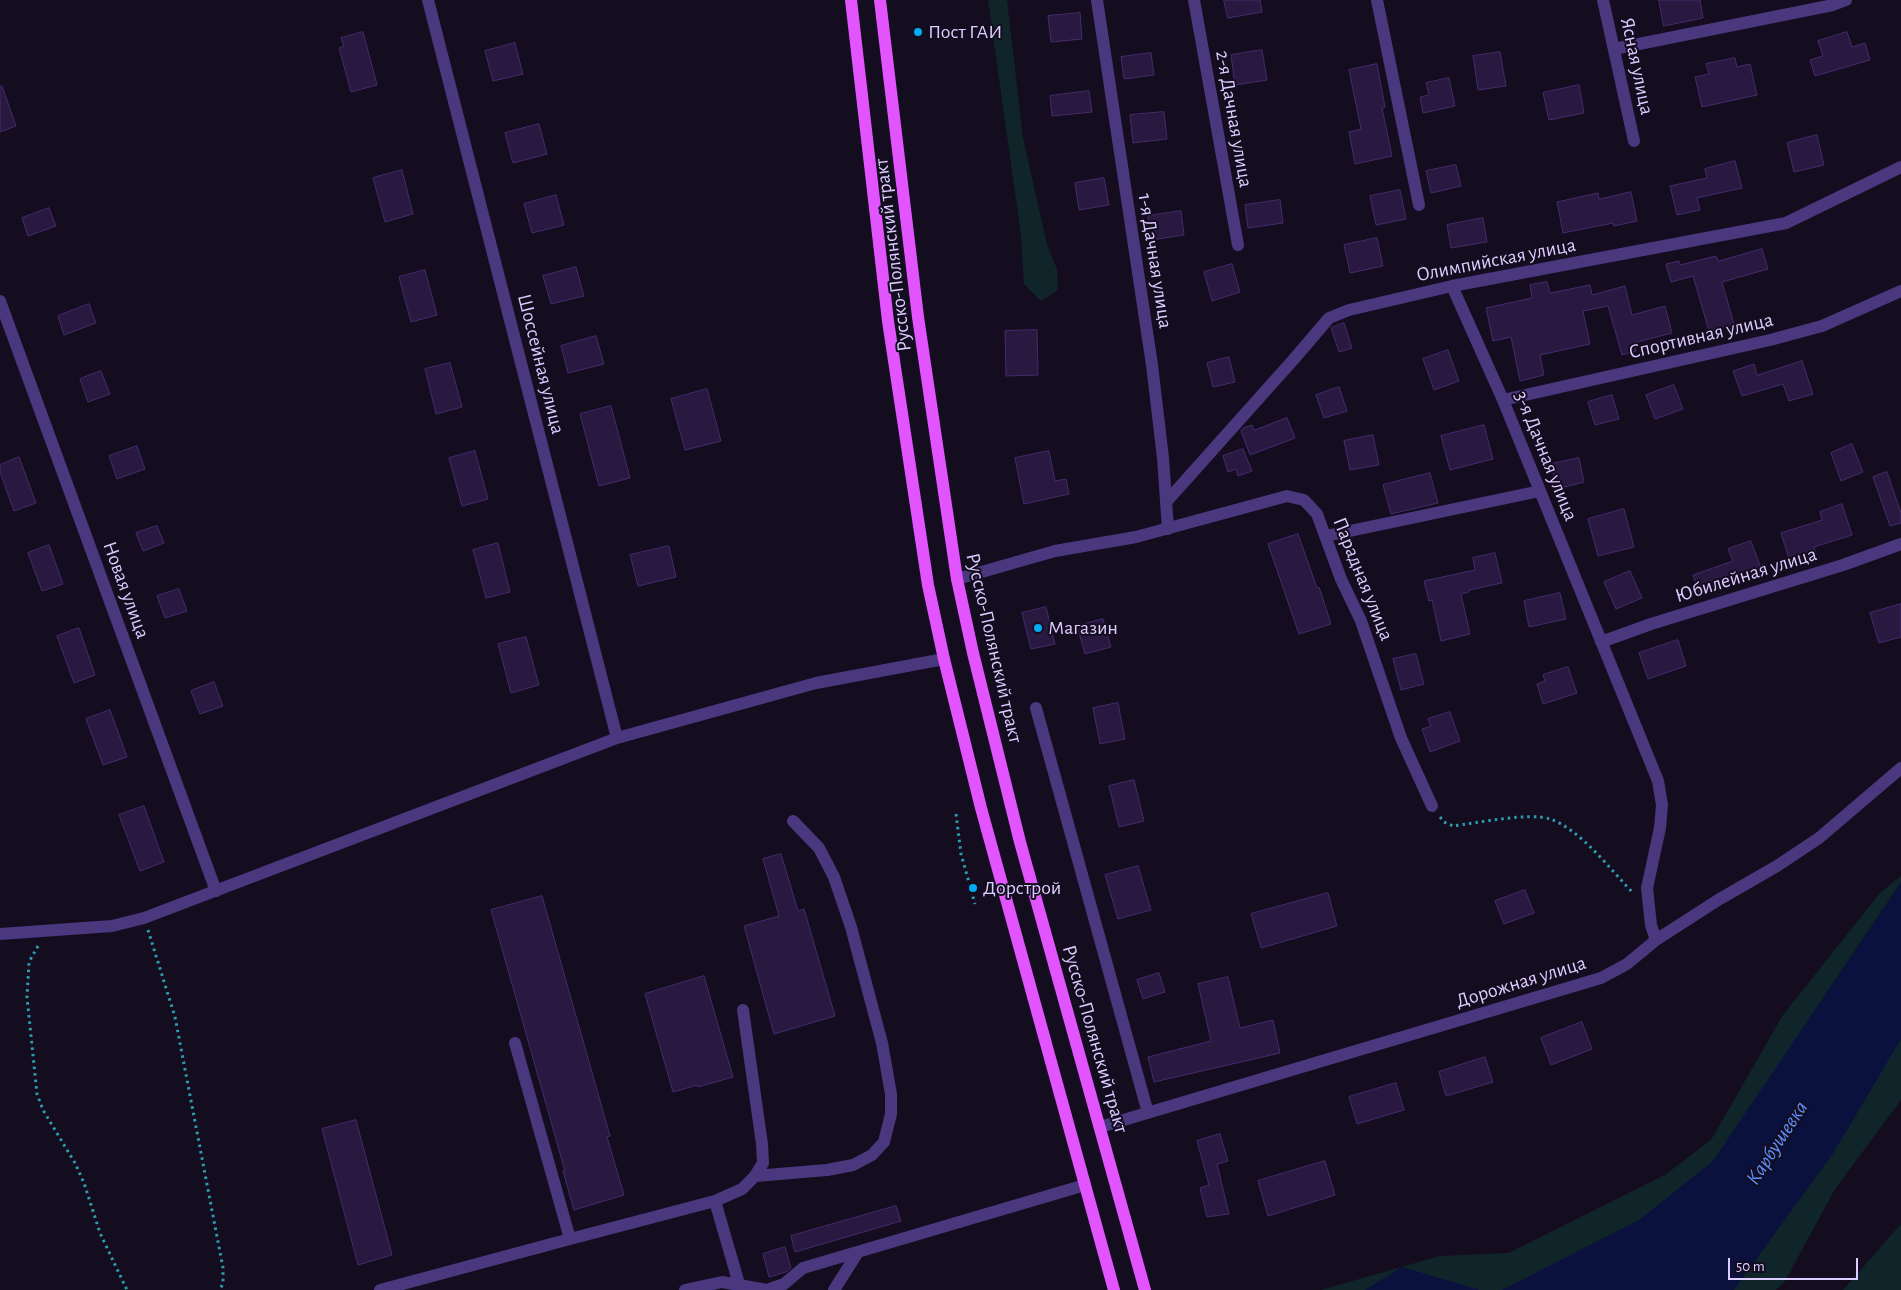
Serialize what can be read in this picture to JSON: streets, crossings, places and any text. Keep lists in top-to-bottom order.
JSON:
{
  "streets": {
    "main road": ["Русско-Полянский тракт"],
    "street": [
      "Ясная улица",
      "2-я Дачная улица",
      "Олимпийская улица",
      "1-я Дачная улица",
      "Спортивная улица",
      "Шоссейная улица",
      "3-я Дачная улица",
      "Юбилейная улица",
      "Парадная улица",
      "Новая улица",
      "Дорожная улица"
    ]
  },
  "crossings": [
    ["Русско-Полянский тракт", "Парадная улица"],
    ["Русско-Полянский тракт", "Дорожная улица"],
    ["Олимпийская улица", "1-я Дачная улица"],
    ["Олимпийская улица", "3-я Дачная улица"],
    ["1-я Дачная улица", "Парадная улица"],
    ["Спортивная улица", "3-я Дачная улица"],
    ["3-я Дачная улица", "Юбилейная улица"],
    ["3-я Дачная улица", "Дорожная улица"]
  ],
  "water": ["Карбушевка"],
  "places": ["Пост ГАИ", "Магазин", "Дорстрой"],
  "scale_bar": "50 m"
}
